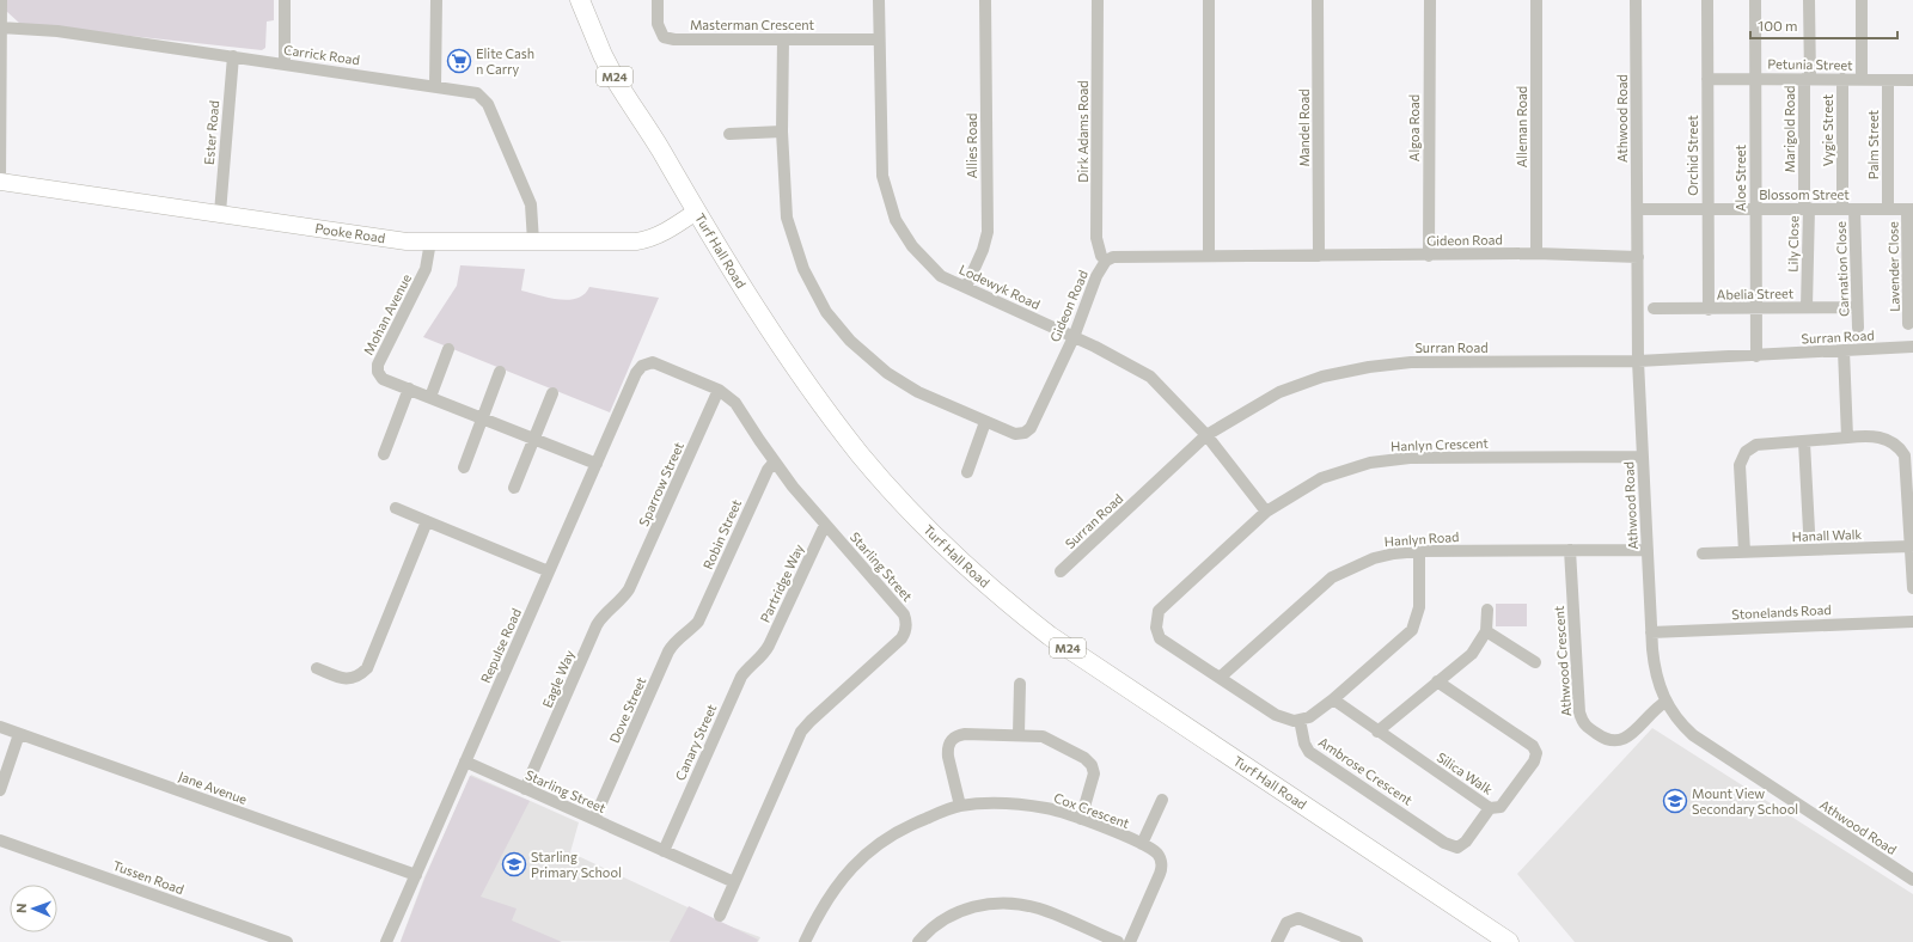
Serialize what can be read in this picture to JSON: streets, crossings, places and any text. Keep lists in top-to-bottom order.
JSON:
{
  "streets": {
    "main road": ["M24", "Turf Hall Road"],
    "street": [
      "Masterman Crescent",
      "Carrick Road",
      "Petunia Street",
      "Athwood Road",
      "Alleman Road",
      "Mandel Road",
      "Algoa Road",
      "Marigold Road",
      "Vygie Street",
      "Dirk Adams Road",
      "Ester Road",
      "Palm Street",
      "Allies Road",
      "Orchid Street",
      "Aloe Street",
      "Blossom Street",
      "Pooke Road",
      "Gideon Road",
      "Lily Close",
      "Lavender Close",
      "Carnation Close",
      "Lodewyk Road",
      "Abelia Street",
      "Mohan Avenue",
      "Surran Road",
      "Hanlyn Crescent",
      "Sparrow Street",
      "Robin Street",
      "Hanall Walk",
      "Hanlyn Road",
      "Starling Street",
      "Partridge Way",
      "Stonelands Road",
      "Repulse Road",
      "Athwood Crescent",
      "Eagle Way",
      "Dove Street",
      "Canary Street",
      "Ambrose Crescent",
      "Silica Walk",
      "Jane Avenue",
      "Cox Crescent",
      "Tussen Road"
    ]
  },
  "crossings": [
    ["Masterman Crescent", "Gideon Road"],
    ["Masterman Crescent", "Lodewyk Road"],
    ["Carrick Road", "Ester Road"],
    ["Carrick Road", "Pooke Road"],
    ["Petunia Street", "Marigold Road"],
    ["Petunia Street", "Vygie Street"],
    ["Petunia Street", "Palm Street"],
    ["Petunia Street", "Orchid Street"],
    ["Petunia Street", "Aloe Street"],
    ["Athwood Road", "Blossom Street"],
    ["Athwood Road", "Gideon Road"],
    ["Athwood Road", "Surran Road"],
    ["Athwood Road", "Hanlyn Crescent"],
    ["Athwood Road", "Hanlyn Road"],
    ["Athwood Road", "Stonelands Road"],
    ["Athwood Road", "Athwood Crescent"],
    ["Alleman Road", "Gideon Road"],
    ["Mandel Road", "Gideon Road"],
    ["Algoa Road", "Gideon Road"],
    ["Marigold Road", "Blossom Street"],
    ["Marigold Road", "Lily Close"],
    ["Vygie Street", "Blossom Street"],
    ["Vygie Street", "Carnation Close"],
    ["Dirk Adams Road", "Gideon Road"],
    ["Ester Road", "Pooke Road"],
    ["Palm Street", "Blossom Street"],
    ["Allies Road", "Lodewyk Road"],
    ["Orchid Street", "Blossom Street"],
    ["Orchid Street", "Abelia Street"],
    ["Aloe Street", "Blossom Street"],
    ["Aloe Street", "Abelia Street"],
    ["Aloe Street", "Surran Road"],
    ["Blossom Street", "Lily Close"],
    ["Blossom Street", "Lavender Close"],
    ["Blossom Street", "Carnation Close"],
    ["Pooke Road", "Turf Hall Road"],
    ["Pooke Road", "Mohan Avenue"],
    ["Gideon Road", "Lodewyk Road"],
    ["Lily Close", "Abelia Street"],
    ["Carnation Close", "Abelia Street"],
    ["Lodewyk Road", "Surran Road"],
    ["Lodewyk Road", "Hanlyn Crescent"],
    ["Mohan Avenue", "Repulse Road"],
    ["Hanlyn Crescent", "Hanlyn Road"],
    ["Sparrow Street", "Starling Street"],
    ["Sparrow Street", "Eagle Way"],
    ["Robin Street", "Starling Street"],
    ["Robin Street", "Dove Street"],
    ["Hanlyn Road", "Athwood Crescent"],
    ["Starling Street", "Partridge Way"],
    ["Starling Street", "Repulse Road"],
    ["Starling Street", "Eagle Way"],
    ["Starling Street", "Dove Street"],
    ["Starling Street", "Canary Street"],
    ["Partridge Way", "Canary Street"],
    ["Repulse Road", "Jane Avenue"],
    ["Ambrose Crescent", "Silica Walk"]
  ],
  "places": {
    "supermarket": ["Elite Cash n Carry"],
    "school or university": ["Mount View Secondary School", "Starling Primary School"]
  },
  "scale_bar": "100 m",
  "north": "left"
}
